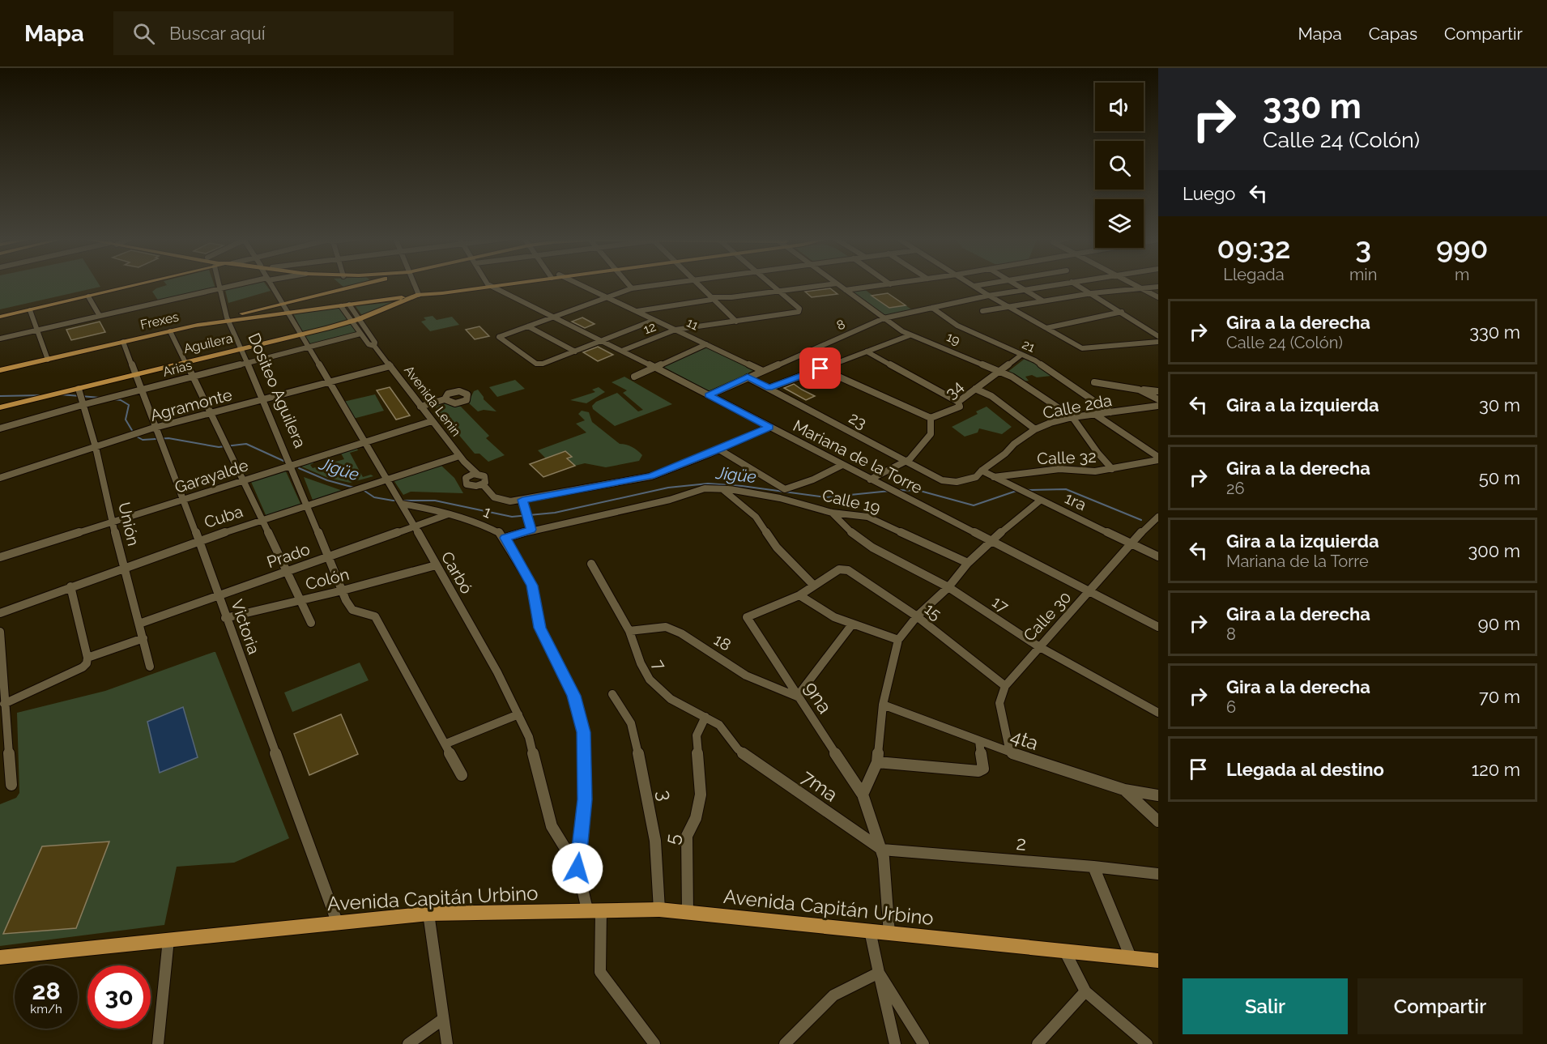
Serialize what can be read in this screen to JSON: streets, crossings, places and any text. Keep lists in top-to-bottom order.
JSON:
{
  "streets": {
    "main road": ["Frexes", "Aguilera", "Avenida Capitán Urbino"],
    "street": [
      "11",
      "8",
      "12",
      "19",
      "21",
      "Arias",
      "34",
      "Dositeo Aguilera",
      "Avenida Lenin",
      "Agramonte",
      "Calle 2da",
      "23",
      "Mariana de la Torre",
      "Calle 32",
      "Garayalde",
      "Calle 19",
      "1ra",
      "1",
      "Cuba",
      "Unión",
      "Prado",
      "Carbó",
      "Colón",
      "17",
      "15",
      "Calle 30",
      "Victoria",
      "18",
      "7",
      "9na",
      "4ta",
      "7ma",
      "3",
      "5",
      "2"
    ]
  },
  "crossings": [
    ["Frexes", "Dositeo Aguilera"],
    ["Frexes", "Victoria"],
    ["11", "8"],
    ["11", "12"],
    ["8", "19"],
    ["8", "21"],
    ["8", "23"],
    ["8", "Mariana de la Torre"],
    ["12", "Mariana de la Torre"],
    ["19", "34"],
    ["19", "Calle 2da"],
    ["19", "Calle 32"],
    ["Aguilera", "Arias"],
    ["Aguilera", "Dositeo Aguilera"],
    ["Aguilera", "Avenida Lenin"],
    ["Aguilera", "Unión"],
    ["Aguilera", "Carbó"],
    ["Aguilera", "Victoria"],
    ["21", "34"],
    ["21", "Calle 2da"],
    ["Arias", "Dositeo Aguilera"],
    ["Arias", "Avenida Lenin"],
    ["Arias", "Unión"],
    ["Arias", "Carbó"],
    ["Arias", "Victoria"],
    ["Dositeo Aguilera", "Agramonte"],
    ["Dositeo Aguilera", "Garayalde"],
    ["Dositeo Aguilera", "Cuba"],
    ["Dositeo Aguilera", "Prado"],
    ["Dositeo Aguilera", "Colón"],
    ["Avenida Lenin", "Agramonte"],
    ["Avenida Lenin", "Garayalde"],
    ["Avenida Lenin", "Cuba"],
    ["Agramonte", "Unión"],
    ["Agramonte", "Carbó"],
    ["Agramonte", "Victoria"],
    ["Calle 2da", "23"],
    ["Calle 2da", "Calle 32"],
    ["Calle 2da", "1ra"],
    ["23", "Calle 32"],
    ["Mariana de la Torre", "Calle 30"],
    ["Calle 32", "1ra"],
    ["Garayalde", "Unión"],
    ["Garayalde", "Carbó"],
    ["Garayalde", "Victoria"],
    ["Calle 19", "1"],
    ["Calle 19", "17"],
    ["1ra", "Calle 30"],
    ["1", "Prado"],
    ["1", "Carbó"],
    ["Cuba", "Unión"],
    ["Cuba", "Carbó"],
    ["Cuba", "Victoria"],
    ["Unión", "Prado"],
    ["Prado", "Carbó"],
    ["Prado", "Victoria"],
    ["Carbó", "Colón"],
    ["Carbó", "Avenida Capitán Urbino"],
    ["Colón", "Victoria"],
    ["17", "Calle 30"],
    ["15", "Calle 30"],
    ["Calle 30", "4ta"],
    ["Victoria", "Avenida Capitán Urbino"],
    ["18", "7"],
    ["18", "9na"],
    ["7", "7ma"],
    ["7", "5"],
    ["9na", "7ma"],
    ["9na", "2"],
    ["9na", "Avenida Capitán Urbino"],
    ["7ma", "2"],
    ["3", "Avenida Capitán Urbino"],
    ["5", "Avenida Capitán Urbino"]
  ],
  "water": ["Jigüe"],
  "page": {
    "header": "Mapa",
    "search": "Buscar aquí",
    "nav": ["Mapa", "Capas", "Compartir"],
    "turn": ["330 m", "Calle 24 (Colón)"],
    "then": "Luego",
    "eta": [
      "09:32",
      "Llegada",
      "3",
      "min",
      "990",
      "m"
    ],
    "list": [
      {
        "name": "Gira a la derecha",
        "note": "Calle 24 (Colón)",
        "value": "330 m"
      },
      {
        "name": "Gira a la izquierda",
        "value": "30 m"
      },
      {
        "name": "Gira a la derecha",
        "note": "26",
        "value": "50 m"
      },
      {
        "name": "Gira a la izquierda",
        "note": "Mariana de la Torre",
        "value": "300 m"
      },
      {
        "name": "Gira a la derecha",
        "note": "8",
        "value": "90 m"
      },
      {
        "name": "Gira a la derecha",
        "note": "6",
        "value": "70 m"
      },
      {
        "name": "Llegada al destino",
        "value": "120 m"
      }
    ],
    "speed": "28 km/h",
    "limit": "30",
    "buttons": ["Salir", "Compartir"]
  }
}
